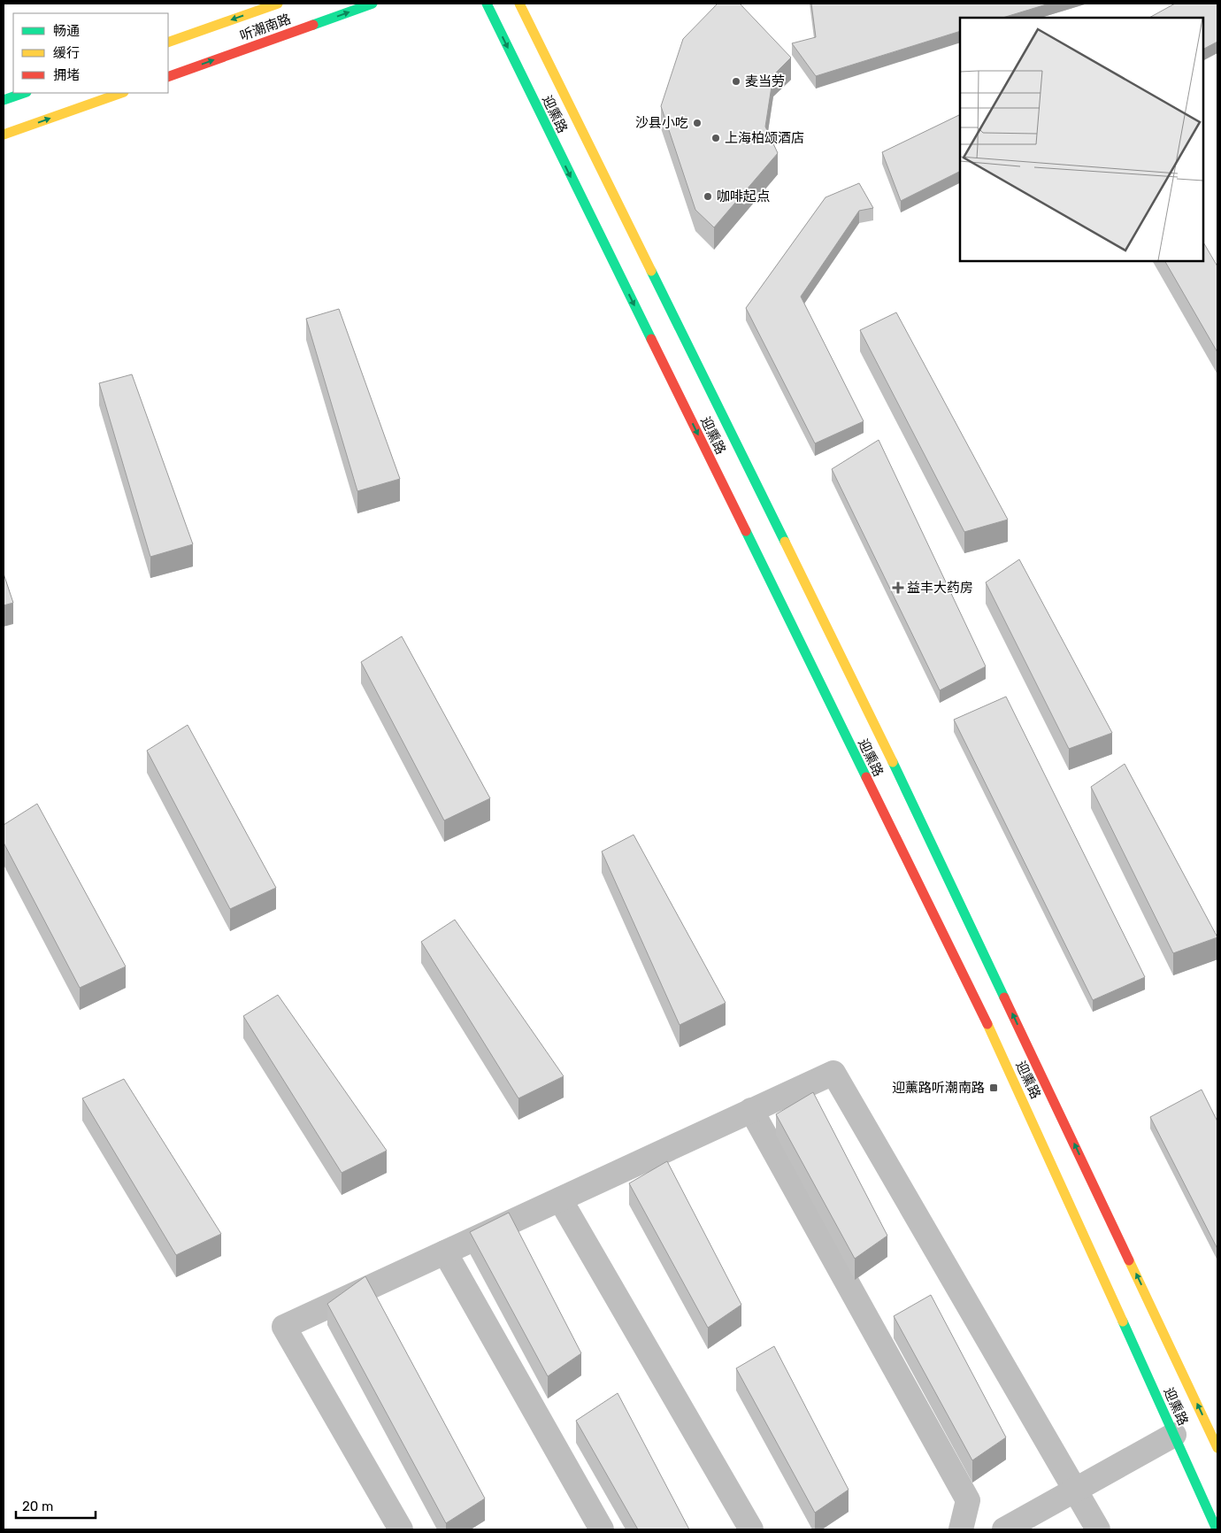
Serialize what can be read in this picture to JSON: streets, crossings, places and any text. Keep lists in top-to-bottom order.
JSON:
{
  "streets": {
    "street": ["听潮南路", "迎熏路"]
  },
  "places": {
    "other": [
      "麦当劳",
      "沙县小吃",
      "上海柏颂酒店",
      "咖啡起点"
    ],
    "health": ["益丰大药房"],
    "transit": ["迎薰路听潮南路"]
  },
  "legend": ["畅通", "缓行", "拥堵"],
  "scale_bar": "20 m"
}
